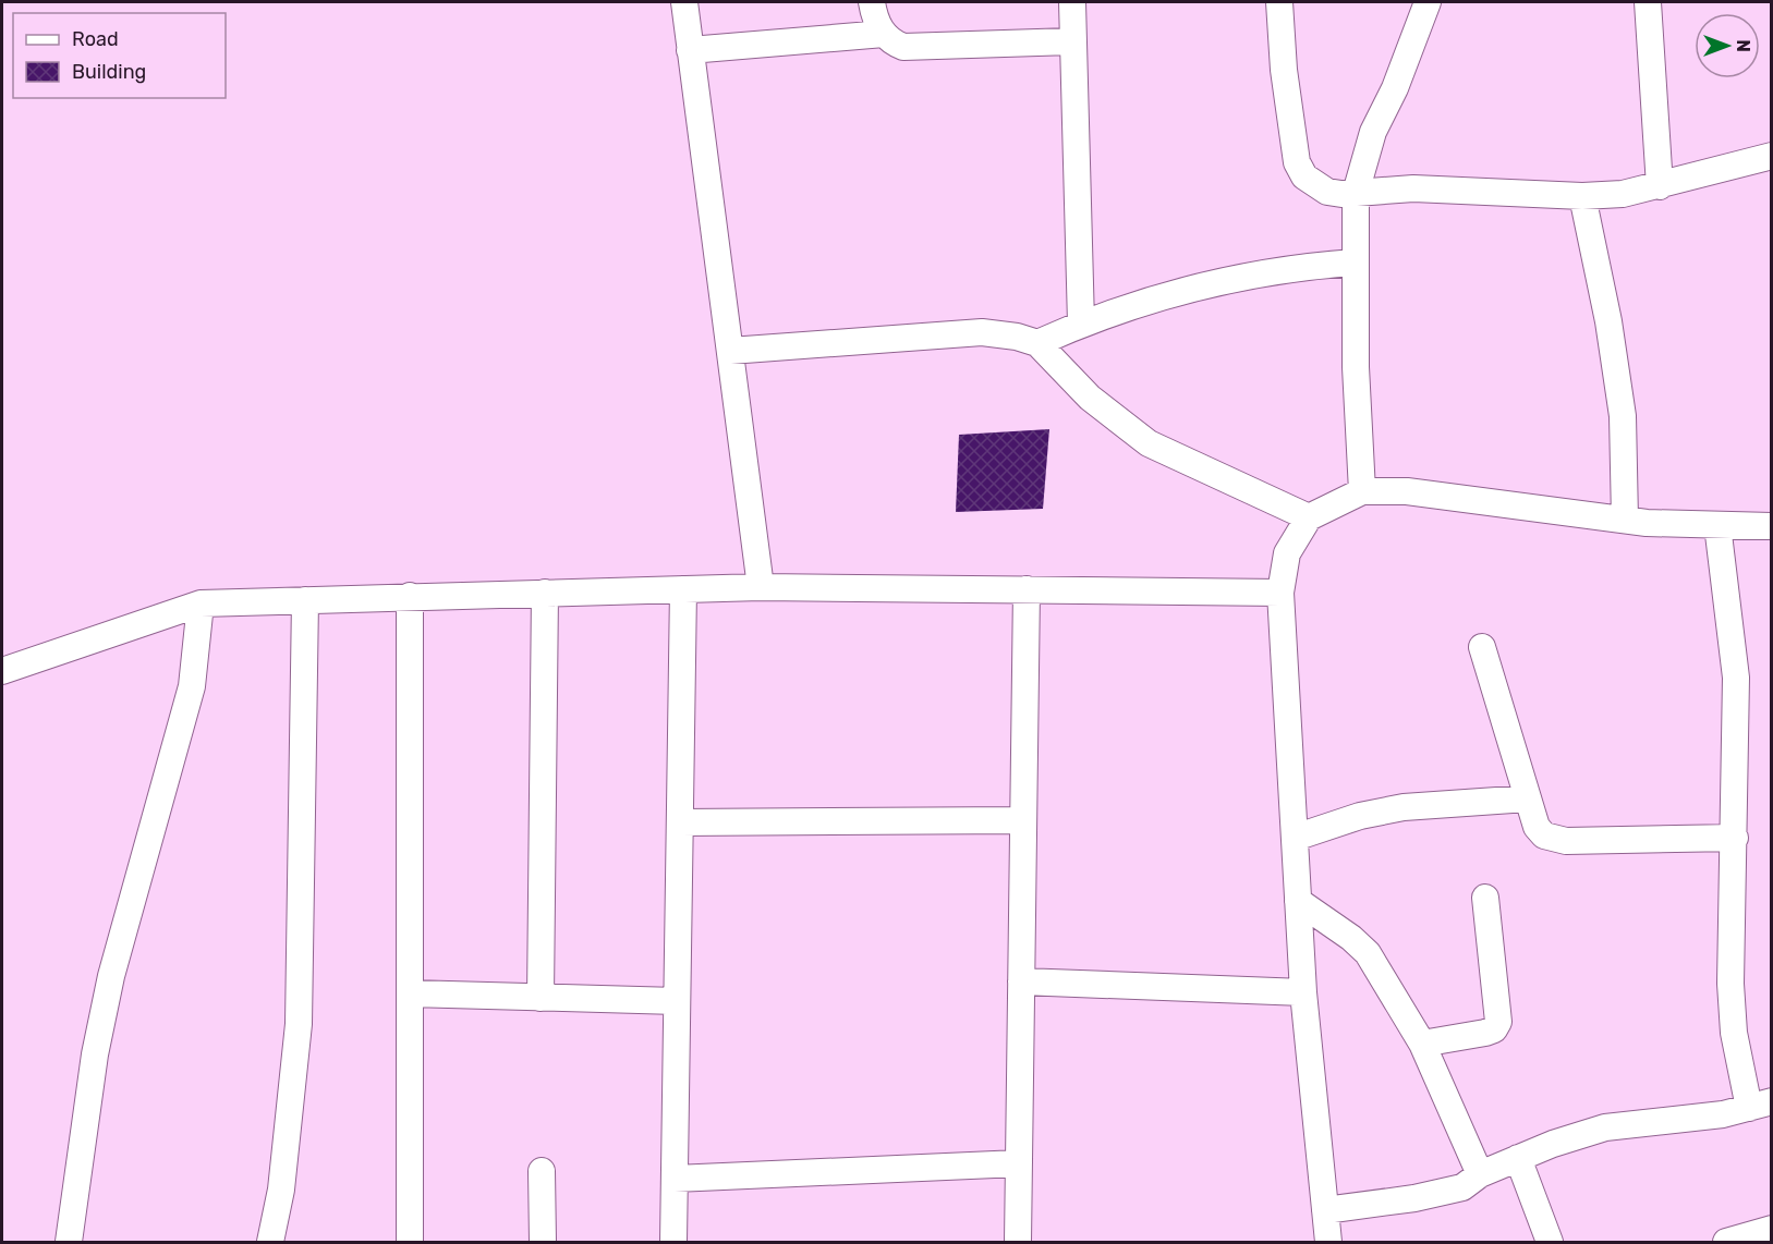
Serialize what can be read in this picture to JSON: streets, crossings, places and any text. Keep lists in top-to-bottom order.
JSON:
{
  "legend": ["Road", "Building"],
  "north": "right"
}
